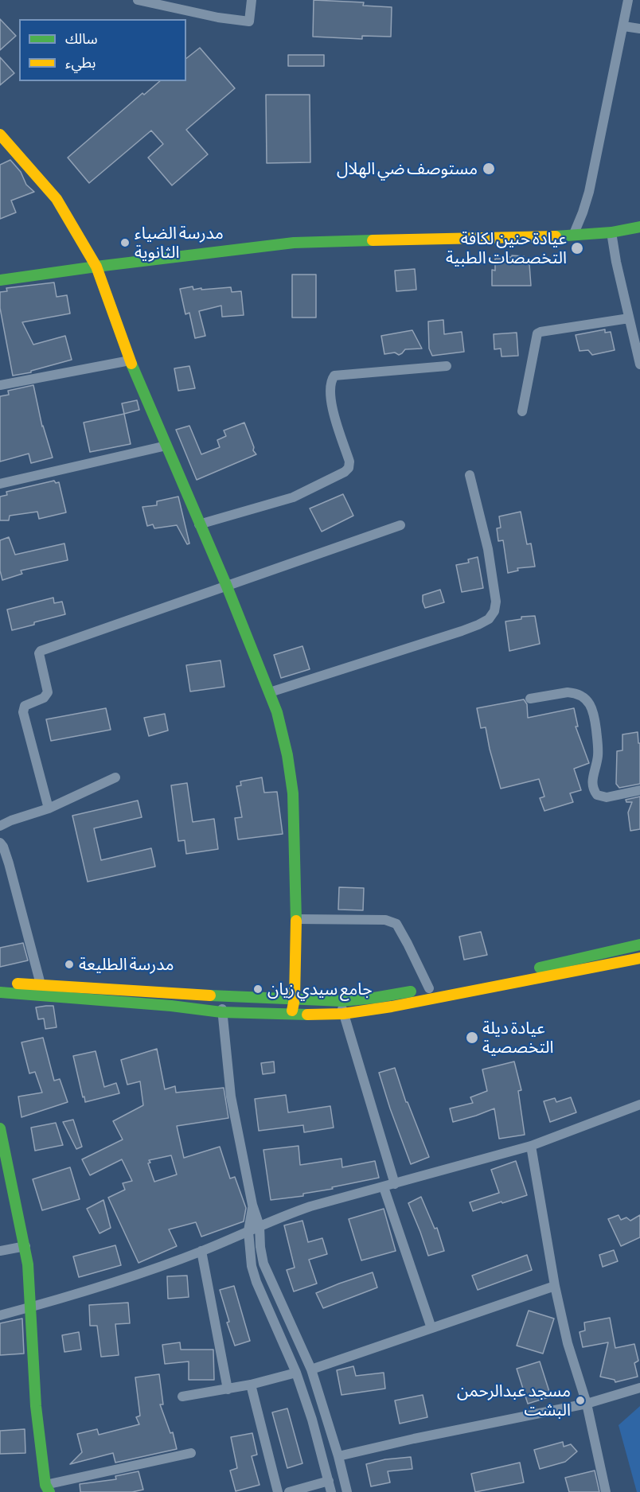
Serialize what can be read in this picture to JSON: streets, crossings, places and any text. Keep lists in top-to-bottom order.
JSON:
{
  "places": [
    "مستوصف ضي الهلال",
    "مدرسة الضياء الثانوية",
    "عيادة حنين لكافة التخصصات الطبية",
    "مدرسة الطليعة",
    "جامع سيدي زيان",
    "عيادة ديلة التخصصية",
    "مسجد عبدالرحمن البشت"
  ],
  "legend": ["سالك", "بطيء"]
}
